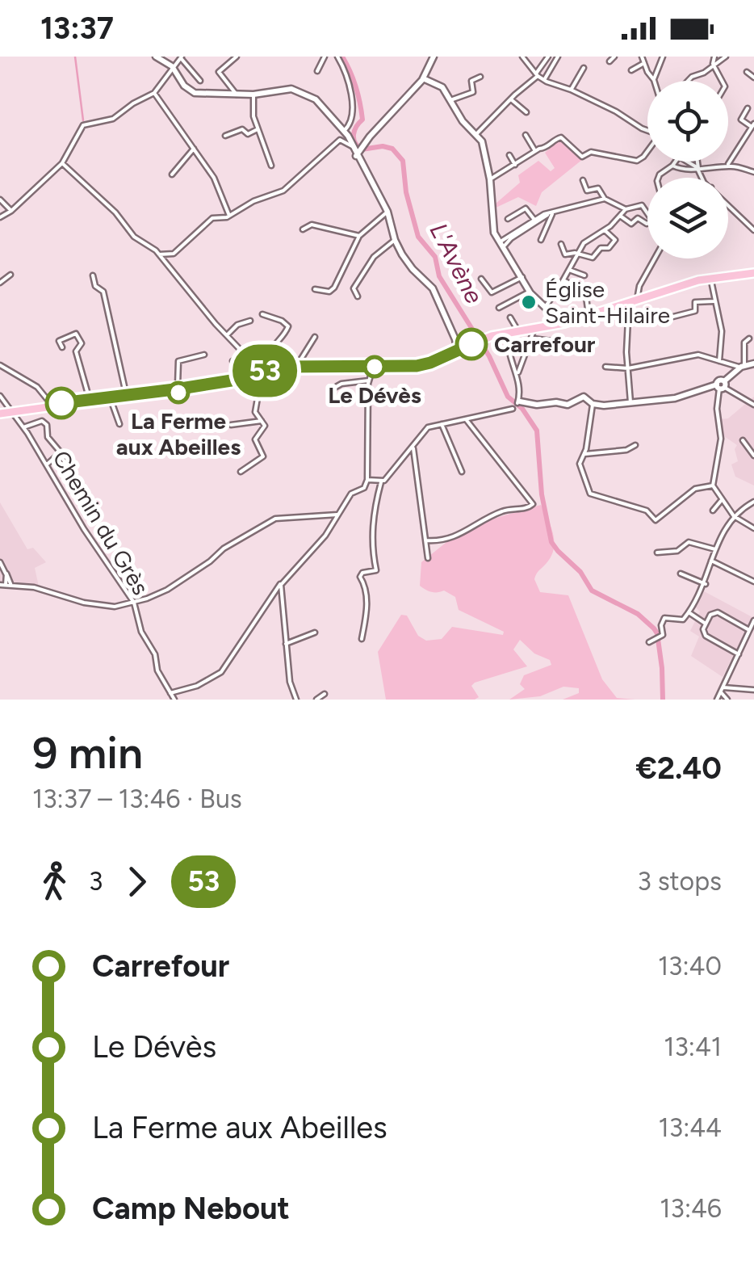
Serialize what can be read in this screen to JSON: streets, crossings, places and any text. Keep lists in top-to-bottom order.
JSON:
{
  "streets": {
    "street": ["Chemin du Grès"]
  },
  "water": ["L'Avène"],
  "places": [
    "Église Saint-Hilaire",
    "Carrefour",
    "Le Dévès",
    "La Ferme aux Abeilles"
  ],
  "lines": ["bus line 53"],
  "page": {
    "status": "13:37",
    "on_map": "53",
    "heading": ["9 min", "13:37 – 13:46 · Bus", "€2.40"],
    "legs": ["3", "53", "3 stops"],
    "list": [
      {
        "name": "Carrefour",
        "value": "13:40"
      },
      {
        "name": "Le Dévès",
        "value": "13:41"
      },
      {
        "name": "La Ferme aux Abeilles",
        "value": "13:44"
      },
      {
        "name": "Camp Nebout",
        "value": "13:46"
      }
    ]
  }
}
